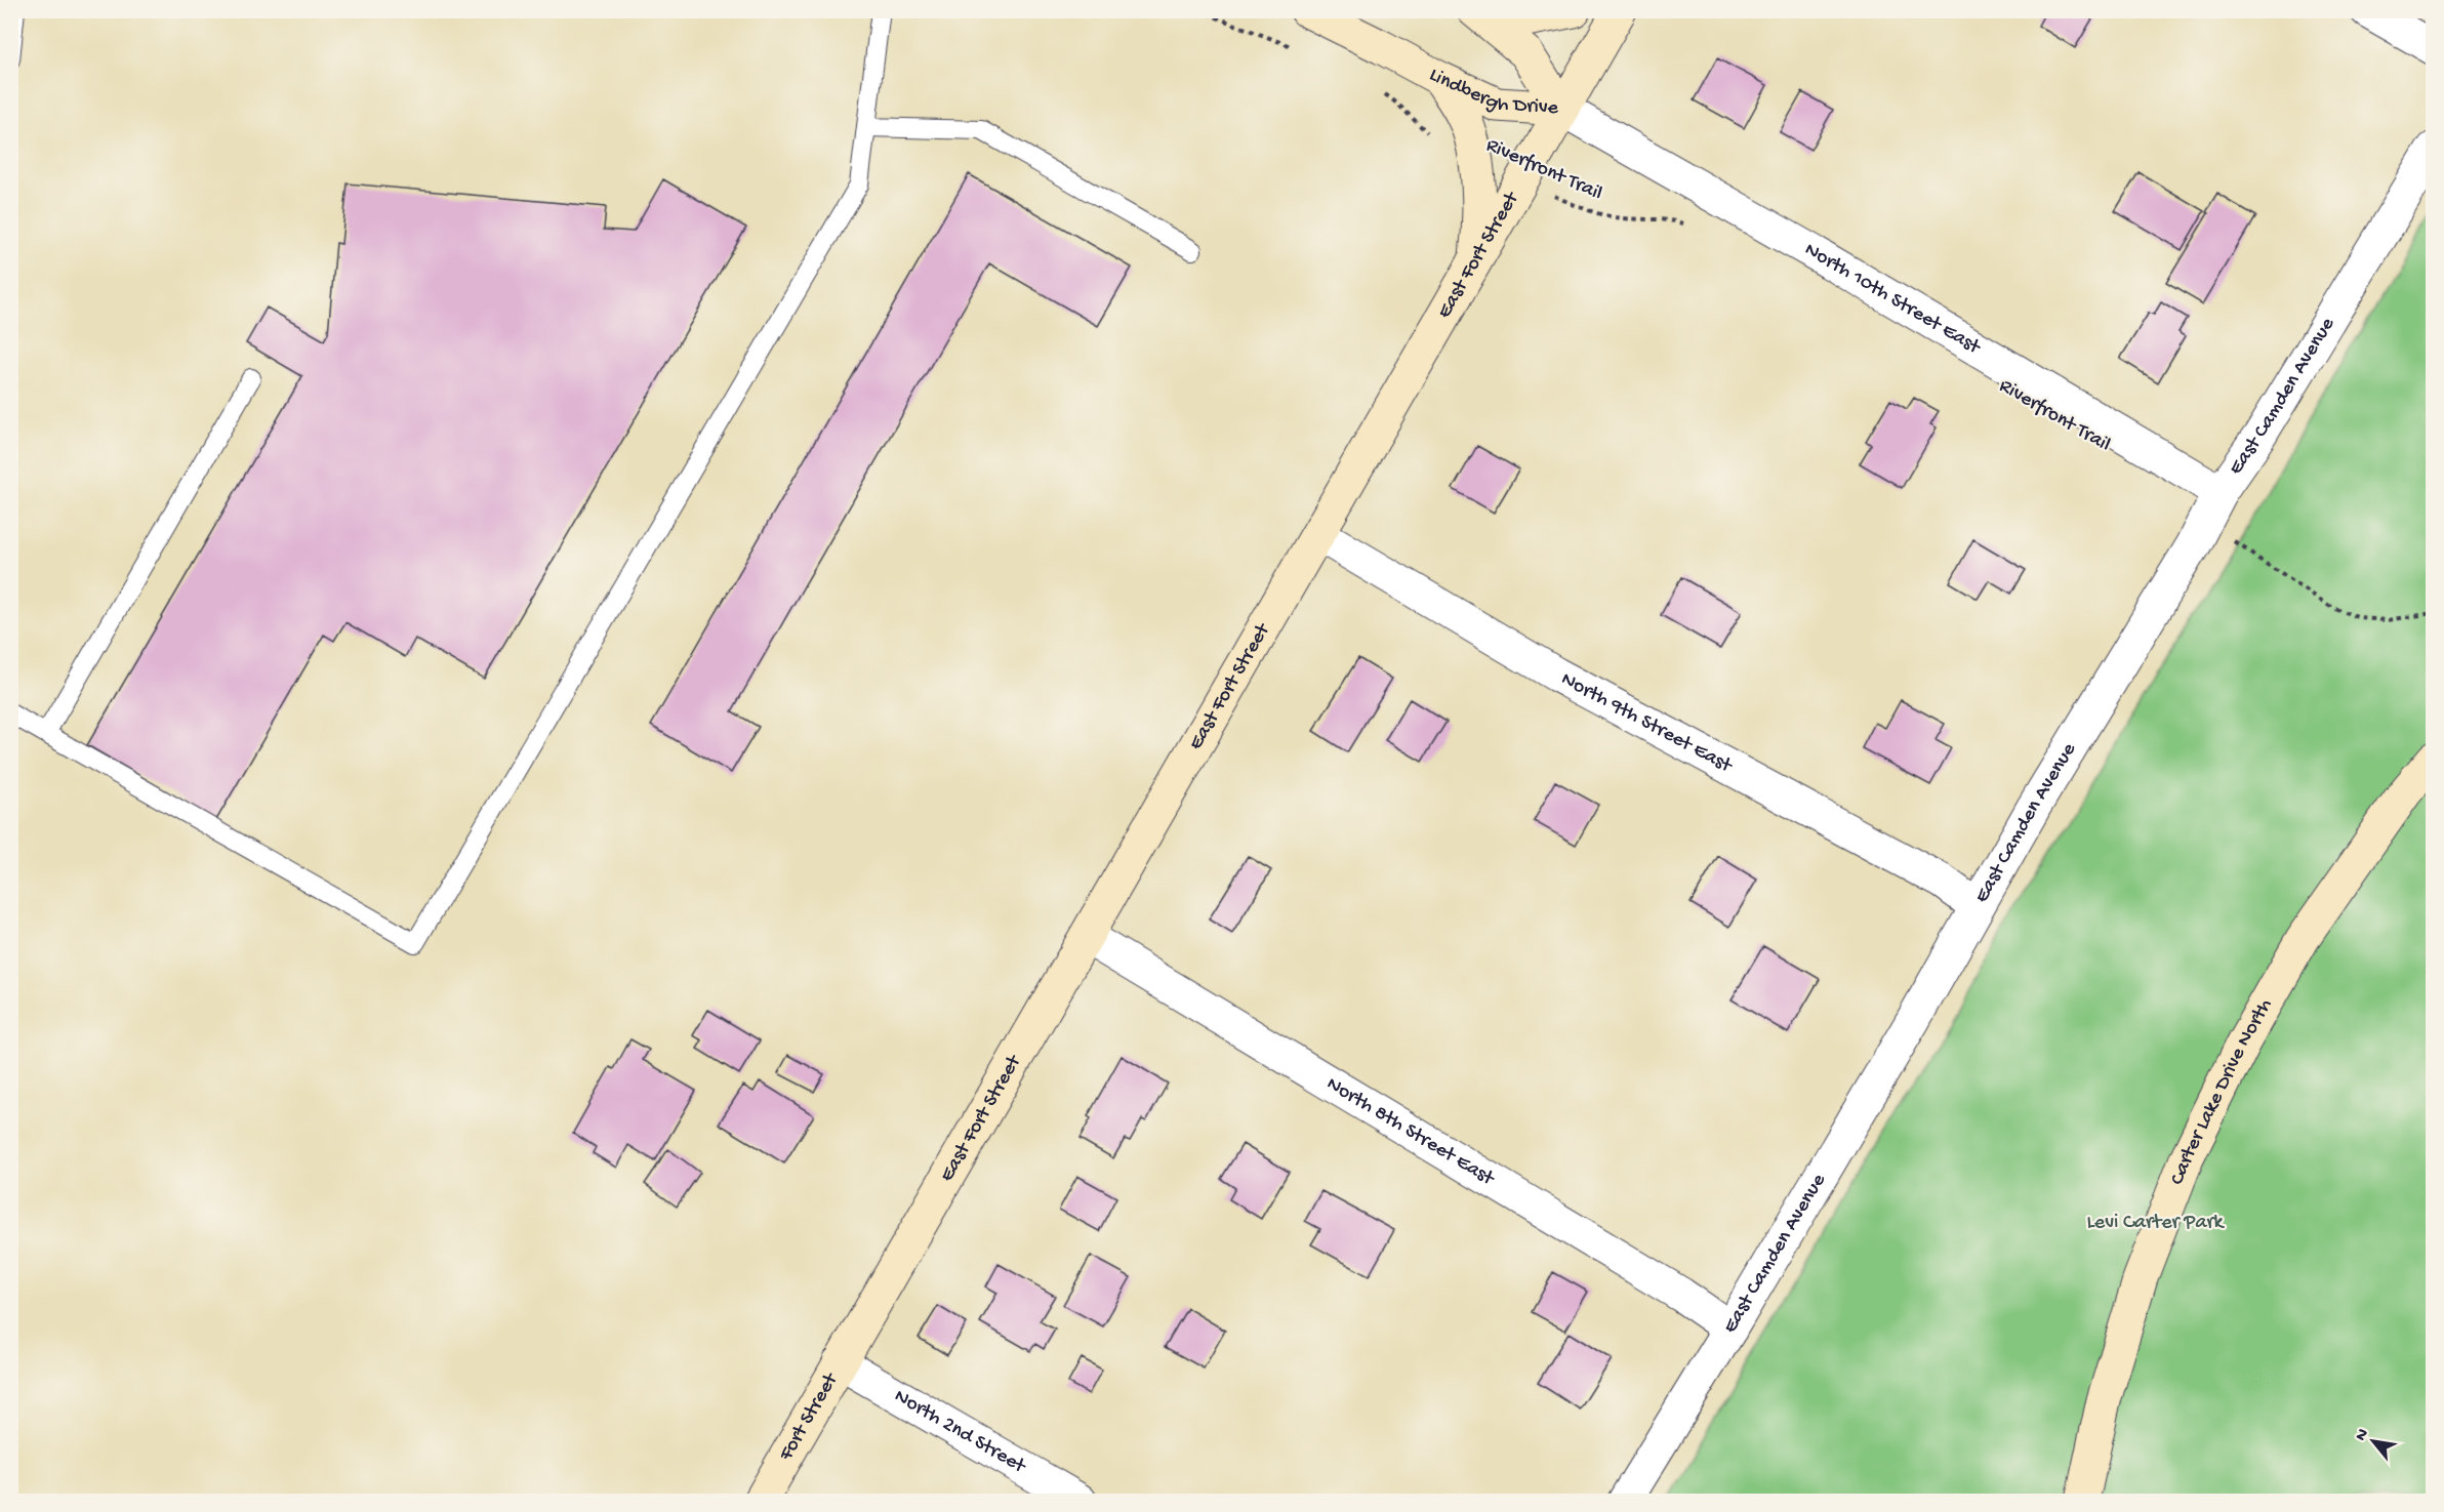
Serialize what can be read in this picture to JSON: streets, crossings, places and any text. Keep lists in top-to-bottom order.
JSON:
{
  "streets": {
    "street": [
      "Lindbergh Drive",
      "East Fort Street",
      "North 10th Street East",
      "East Camden Avenue",
      "North 9th Street East",
      "Carter Lake Drive North",
      "North 8th Street East",
      "Fort Street",
      "North 2nd Street"
    ],
    "path": ["Riverfront Trail"]
  },
  "crossings": [
    ["Lindbergh Drive", "East Fort Street"],
    ["Lindbergh Drive", "North 10th Street East"],
    ["Riverfront Trail", "East Fort Street"],
    ["East Fort Street", "North 10th Street East"],
    ["East Fort Street", "North 9th Street East"],
    ["East Fort Street", "North 8th Street East"],
    ["East Fort Street", "Fort Street"],
    ["East Fort Street", "North 2nd Street"],
    ["North 10th Street East", "East Camden Avenue"],
    ["East Camden Avenue", "North 9th Street East"],
    ["East Camden Avenue", "North 8th Street East"],
    ["Fort Street", "North 2nd Street"]
  ],
  "parks": ["Levi Carter Park"],
  "north": "top left"
}
